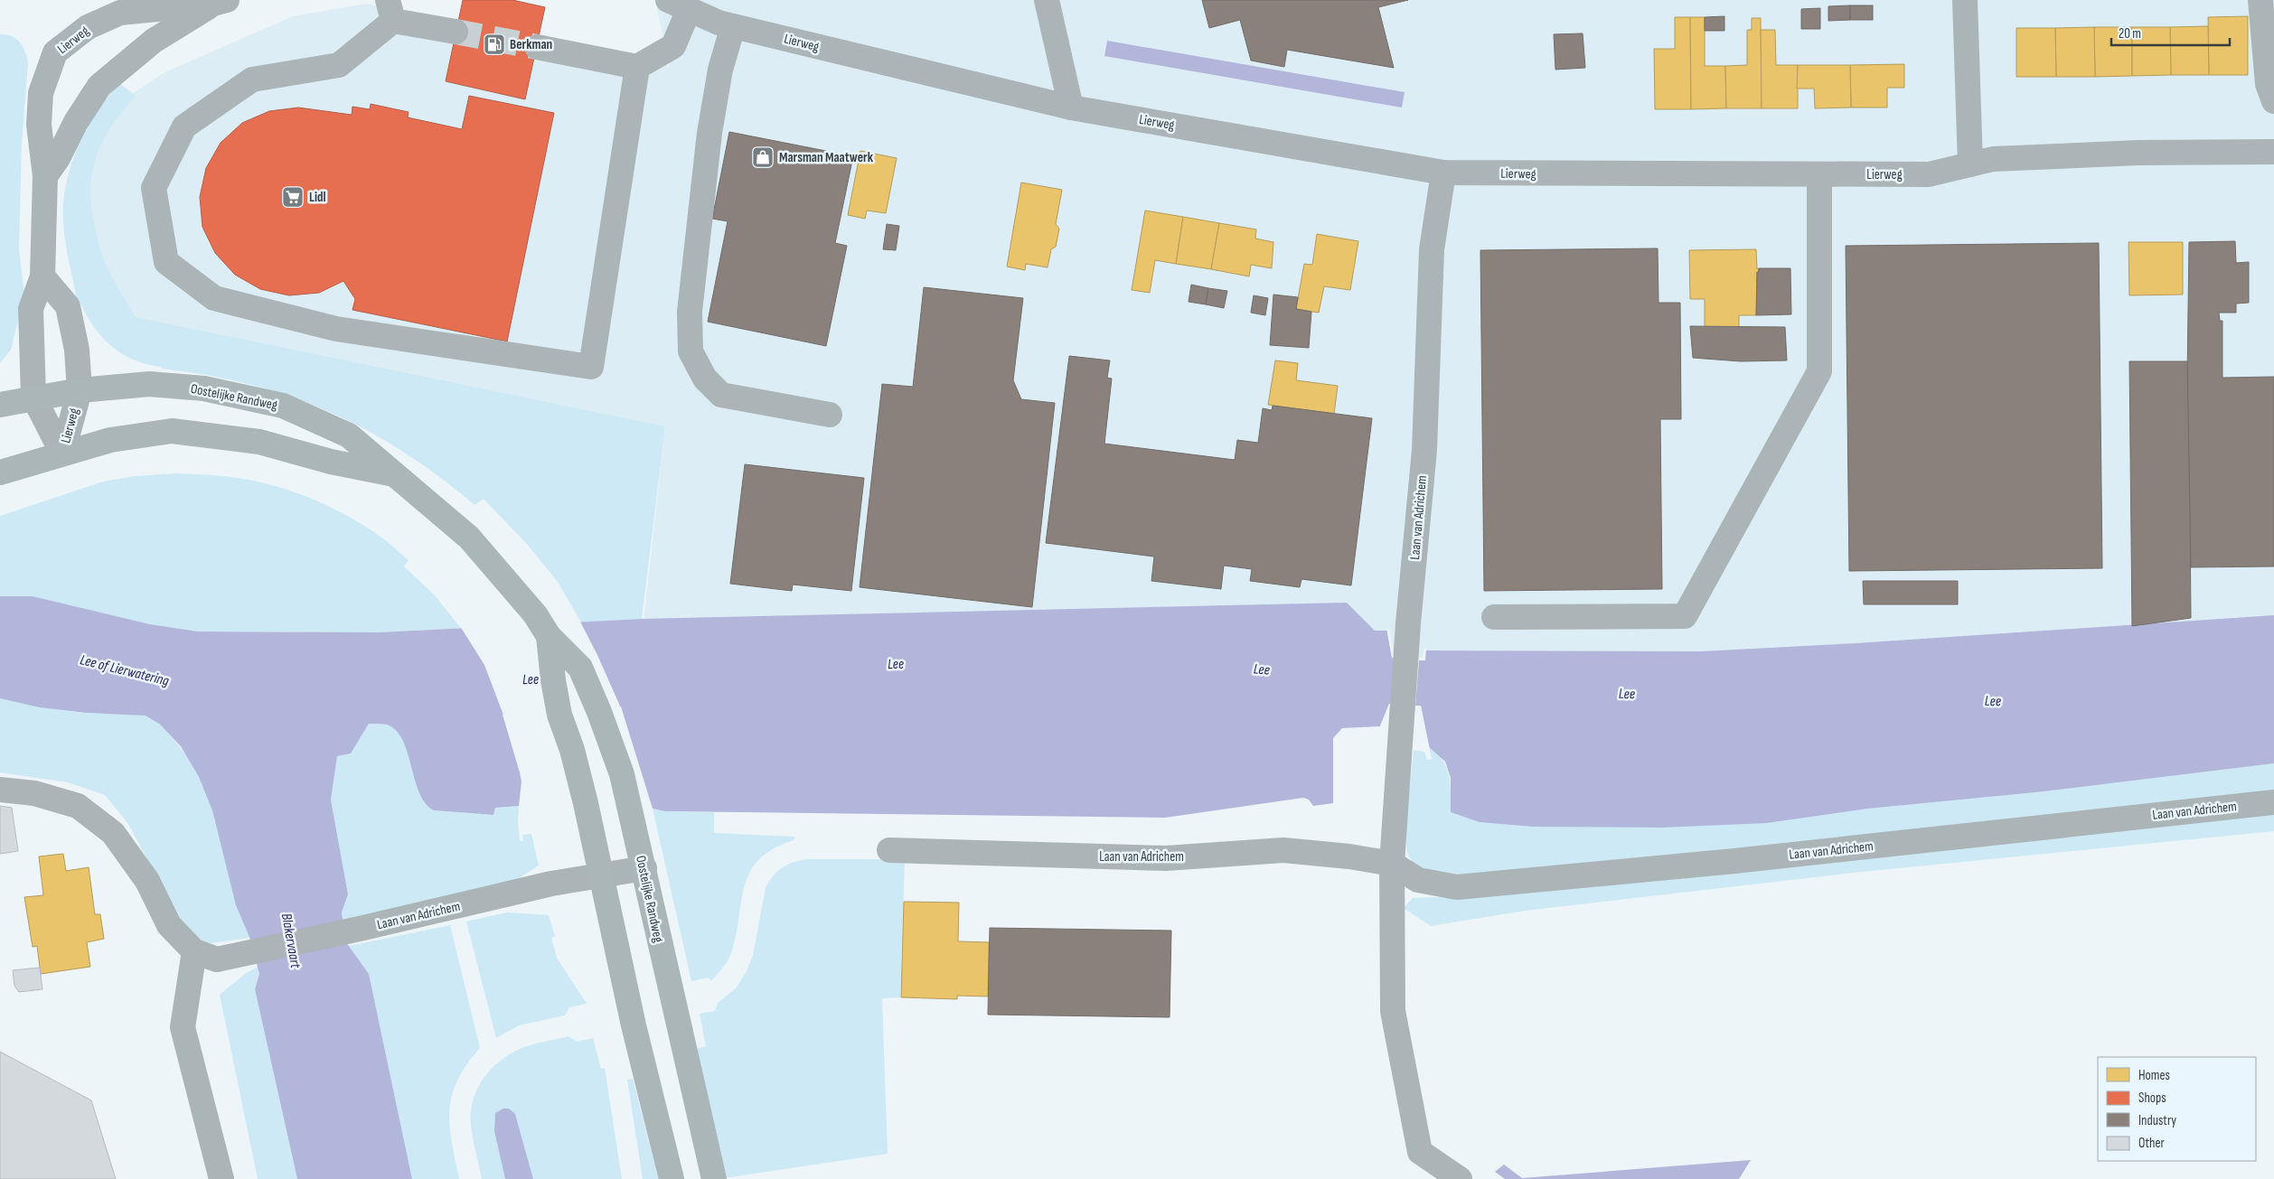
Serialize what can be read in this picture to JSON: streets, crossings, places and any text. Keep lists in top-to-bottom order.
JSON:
{
  "streets": {
    "main road": ["Oostelijke Randweg"],
    "street": ["Lierweg", "Laan van Adrichem"]
  },
  "crossings": [
    ["Lierweg", "Oostelijke Randweg"],
    ["Lierweg", "Laan van Adrichem"],
    ["Oostelijke Randweg", "Laan van Adrichem"]
  ],
  "water": ["Lee", "Lee of Lierwatering", "Blakervaart"],
  "places": {
    "fuel station": ["Berkman"],
    "shop": ["Marsman Maatwerk"],
    "supermarket": ["Lidl"]
  },
  "legend": [
    "Homes",
    "Shops",
    "Industry",
    "Other"
  ],
  "scale_bar": "20 m"
}
